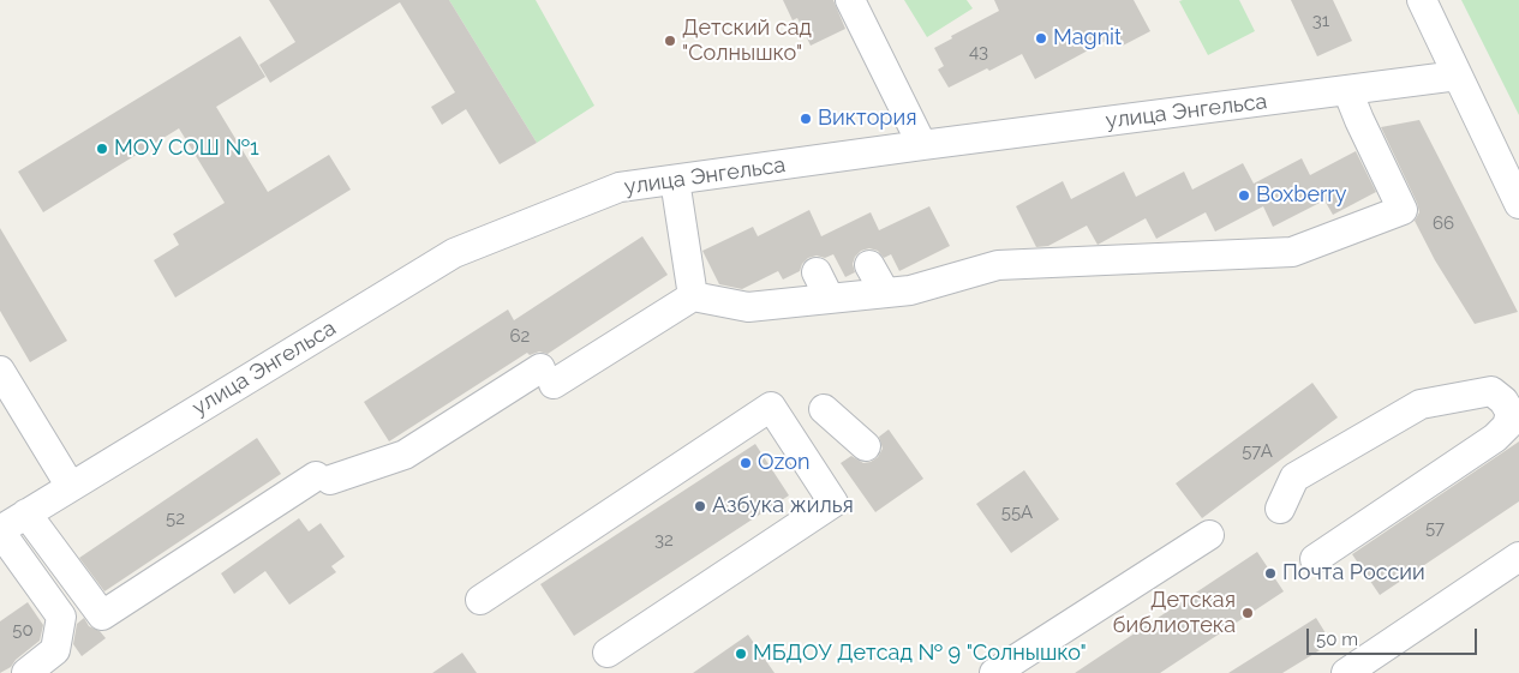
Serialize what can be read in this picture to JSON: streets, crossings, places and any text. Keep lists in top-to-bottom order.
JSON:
{
  "streets": {
    "street": ["улица Энгельса"]
  },
  "places": [
    "Magnit",
    "Детский сад \"Солнышко\"",
    "Виктория",
    "МОУ СОШ №1",
    "Boxberry",
    "Ozon",
    "Азбука жилья",
    "Почта России",
    "Детская библиотека",
    "МБДОУ Детсад № 9 \"Солнышко\""
  ],
  "house_numbers": [
    "31",
    "43",
    "66",
    "62",
    "57А",
    "55А",
    "52",
    "57",
    "32",
    "50"
  ],
  "scale_bar": "50 m"
}
